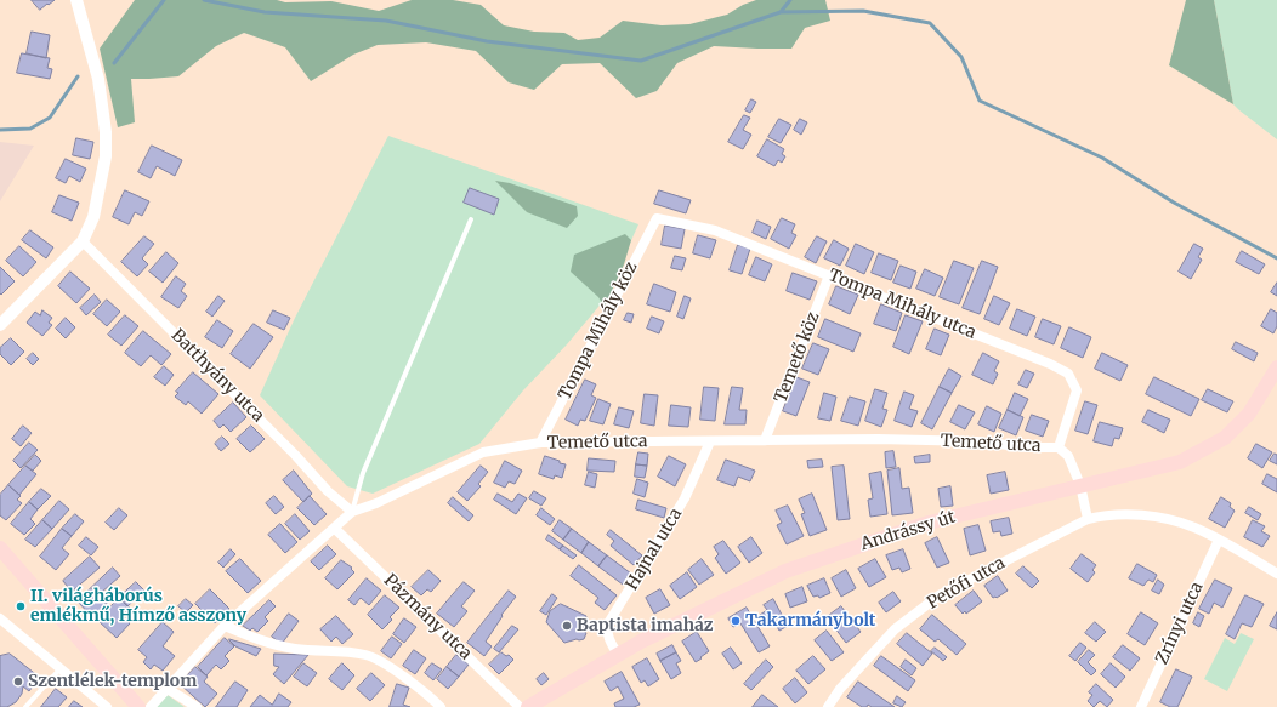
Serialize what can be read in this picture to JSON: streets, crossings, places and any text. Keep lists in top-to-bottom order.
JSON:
{
  "streets": {
    "main road": ["Andrássy út"],
    "street": [
      "Tompa Mihály utca",
      "Tompa Mihály köz",
      "Temető köz",
      "Batthyány utca",
      "Temető utca",
      "Hajnal utca",
      "Petőfi utca",
      "Pázmány utca",
      "Zrínyi utca"
    ]
  },
  "crossings": [
    ["Tompa Mihály utca", "Tompa Mihály köz"],
    ["Tompa Mihály utca", "Temető köz"],
    ["Tompa Mihály utca", "Temető utca"],
    ["Tompa Mihály köz", "Temető utca"],
    ["Temető köz", "Temető utca"],
    ["Batthyány utca", "Temető utca"],
    ["Temető utca", "Andrássy út"],
    ["Temető utca", "Hajnal utca"],
    ["Temető utca", "Petőfi utca"],
    ["Temető utca", "Pázmány utca"],
    ["Andrássy út", "Hajnal utca"],
    ["Petőfi utca", "Zrínyi utca"]
  ],
  "places": [
    "II. világháborús emlékmű, Hímző asszony",
    "Takarmánybolt",
    "Baptista imaház",
    "Szentlélek-templom"
  ]
}
